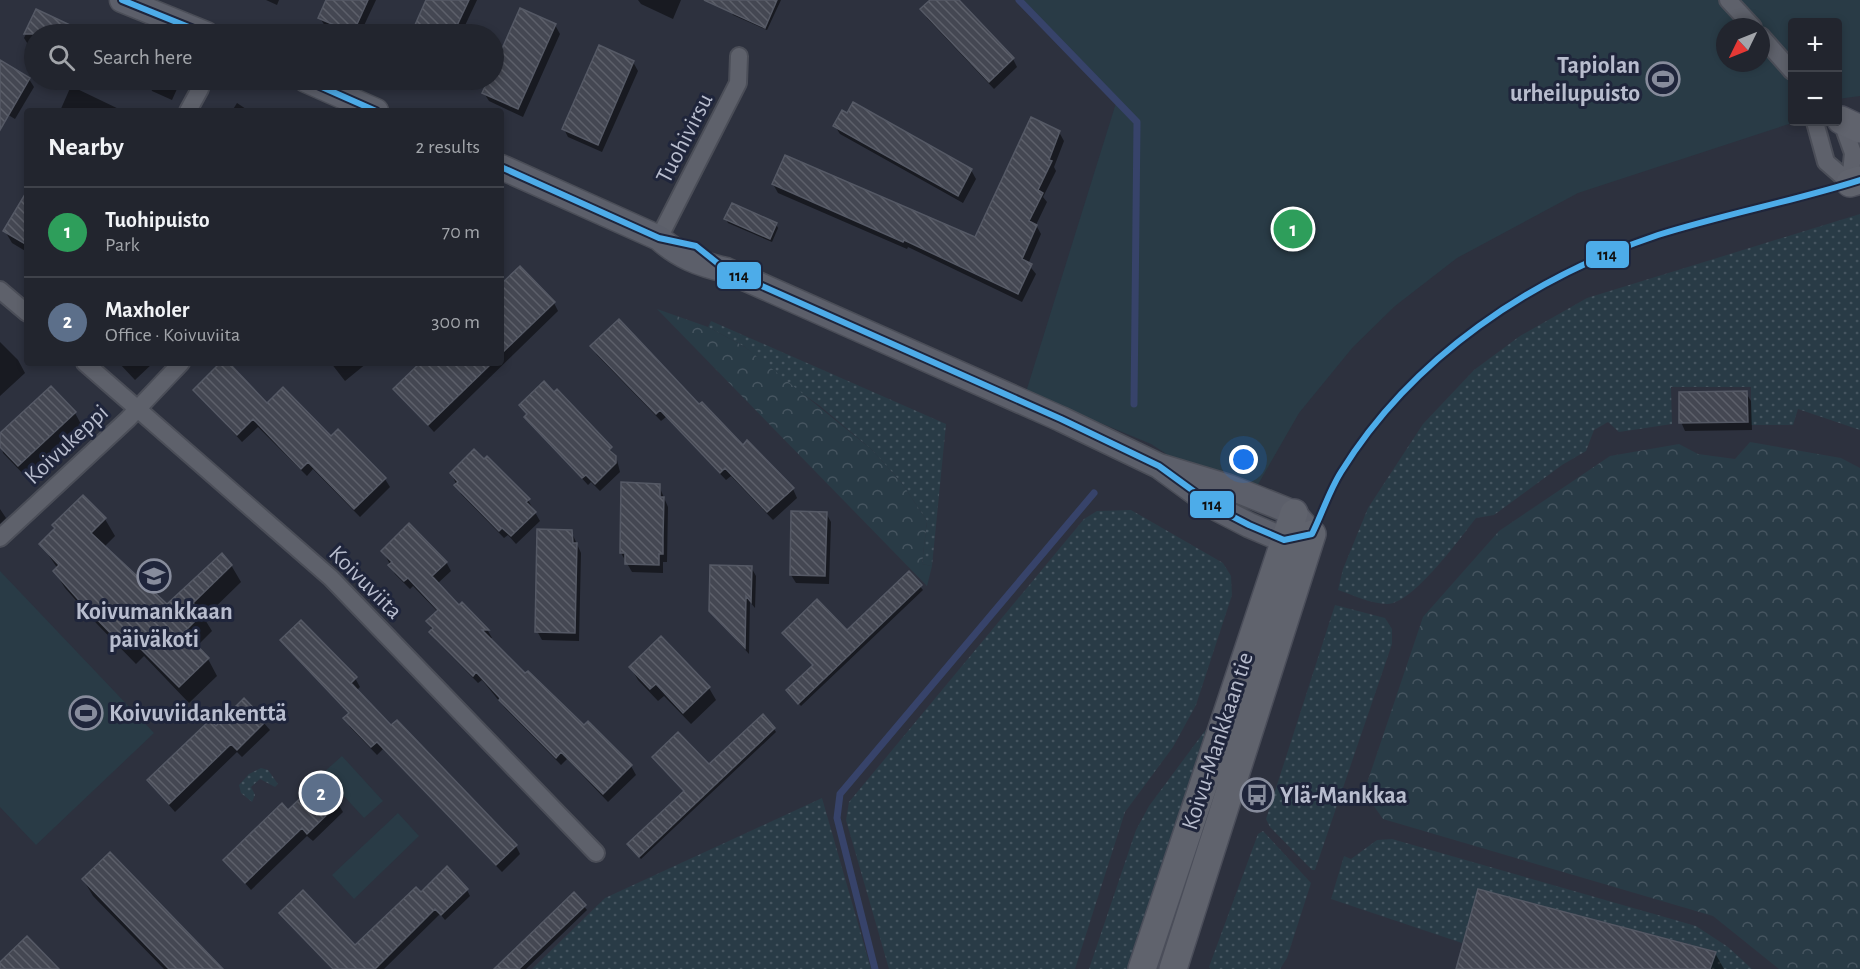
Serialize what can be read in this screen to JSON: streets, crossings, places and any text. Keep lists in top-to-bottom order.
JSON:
{
  "streets": {
    "main road": ["Koivu-Mankkaan tie"],
    "street": ["Tuohivirsu", "Koivukeppi", "Koivuviita"]
  },
  "crossings": [
    ["Koivukeppi", "Koivuviita"]
  ],
  "places": {
    "sports": ["Tapiolan urheilupuisto", "Koivuviidankenttä"],
    "school or university": ["Koivumankkaan päiväkoti"],
    "bus stop": ["Ylä-Mankkaa"]
  },
  "lines": ["transit line 114"],
  "north": "bottom left",
  "page": {
    "map_buttons": ["+", "−"],
    "search": "Search here",
    "heading": ["Nearby", "2 results"],
    "list": [
      {
        "mark": "1",
        "name": "Tuohipuisto",
        "note": "Park",
        "value": "70 m"
      },
      {
        "mark": "2",
        "name": "Maxholer",
        "note": "Office · Koivuviita",
        "value": "300 m"
      }
    ],
    "pins": ["1", "2"]
  }
}
